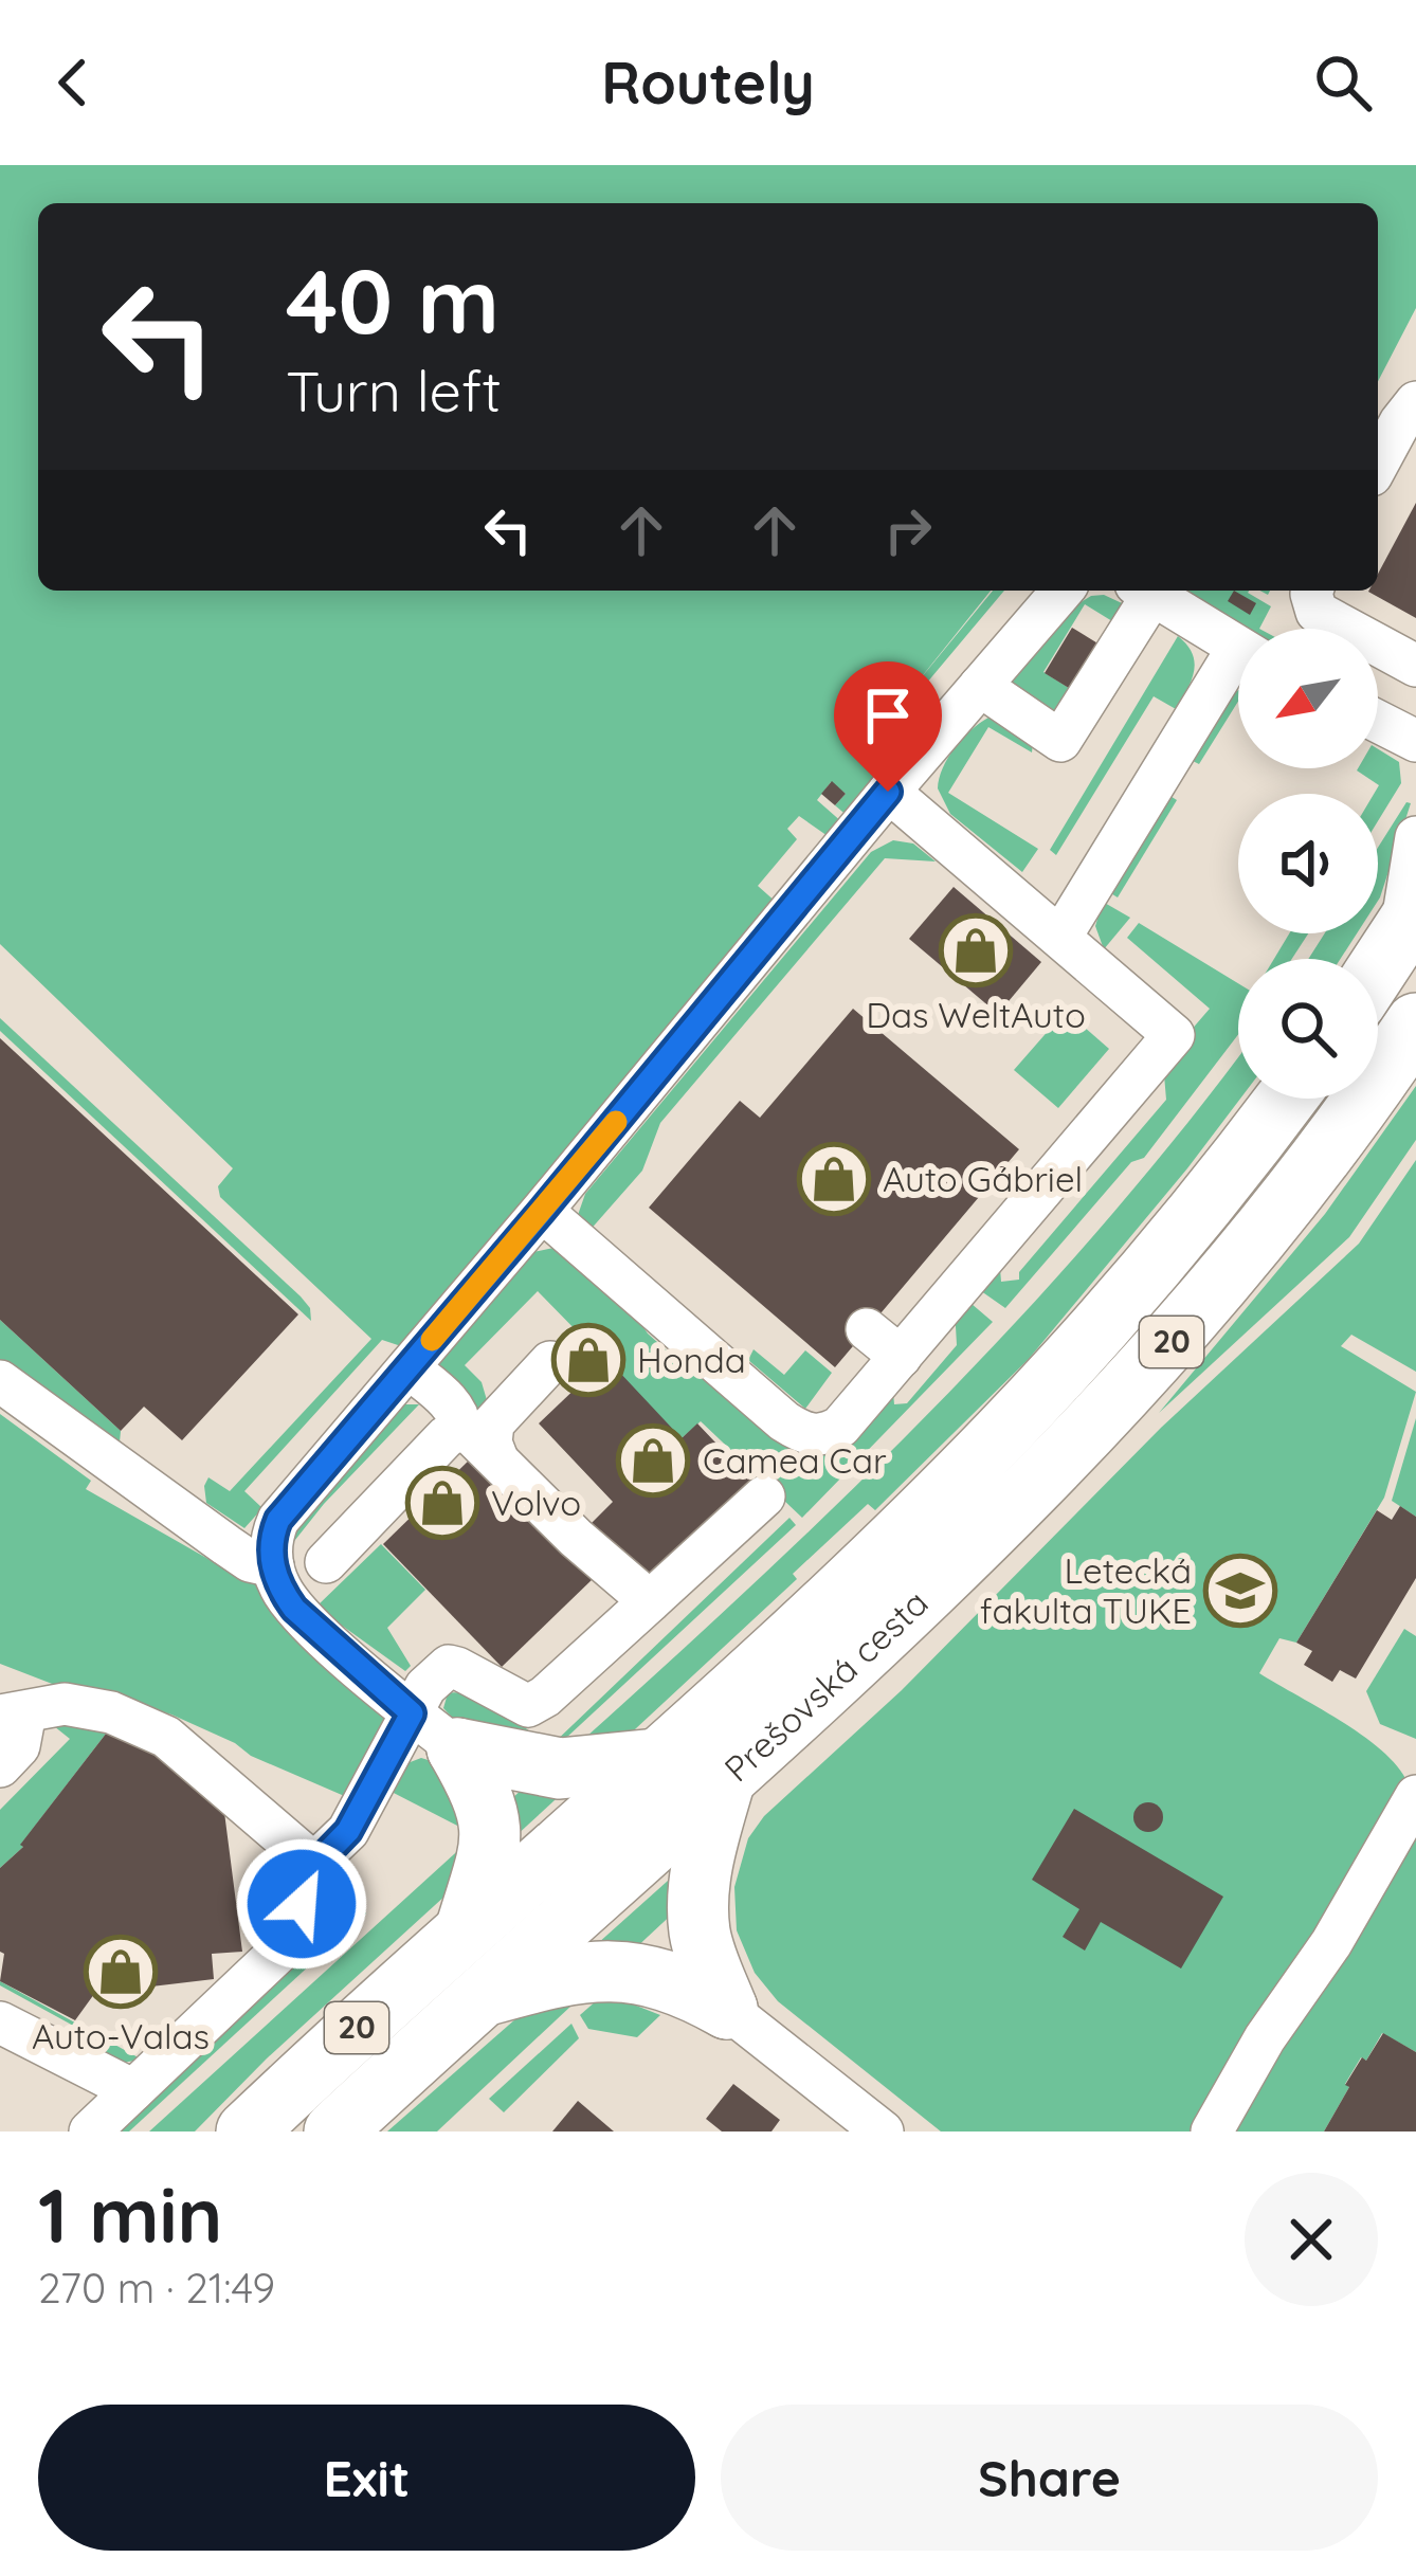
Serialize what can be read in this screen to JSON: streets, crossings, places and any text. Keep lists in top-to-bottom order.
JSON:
{
  "streets": {
    "highway": ["20", "Prešovská cesta"]
  },
  "places": {
    "shop": [
      "Das WeltAuto",
      "Auto Gábriel",
      "Honda",
      "Camea Car",
      "Volvo",
      "Auto-Valas"
    ],
    "school or university": ["Letecká fakulta TUKE"]
  },
  "north": "bottom left",
  "page": {
    "header": "Routely",
    "turn": ["40 m", "Turn left"],
    "heading": ["1 min", "270 m · 21:49"],
    "buttons": ["Exit", "Share"]
  }
}
